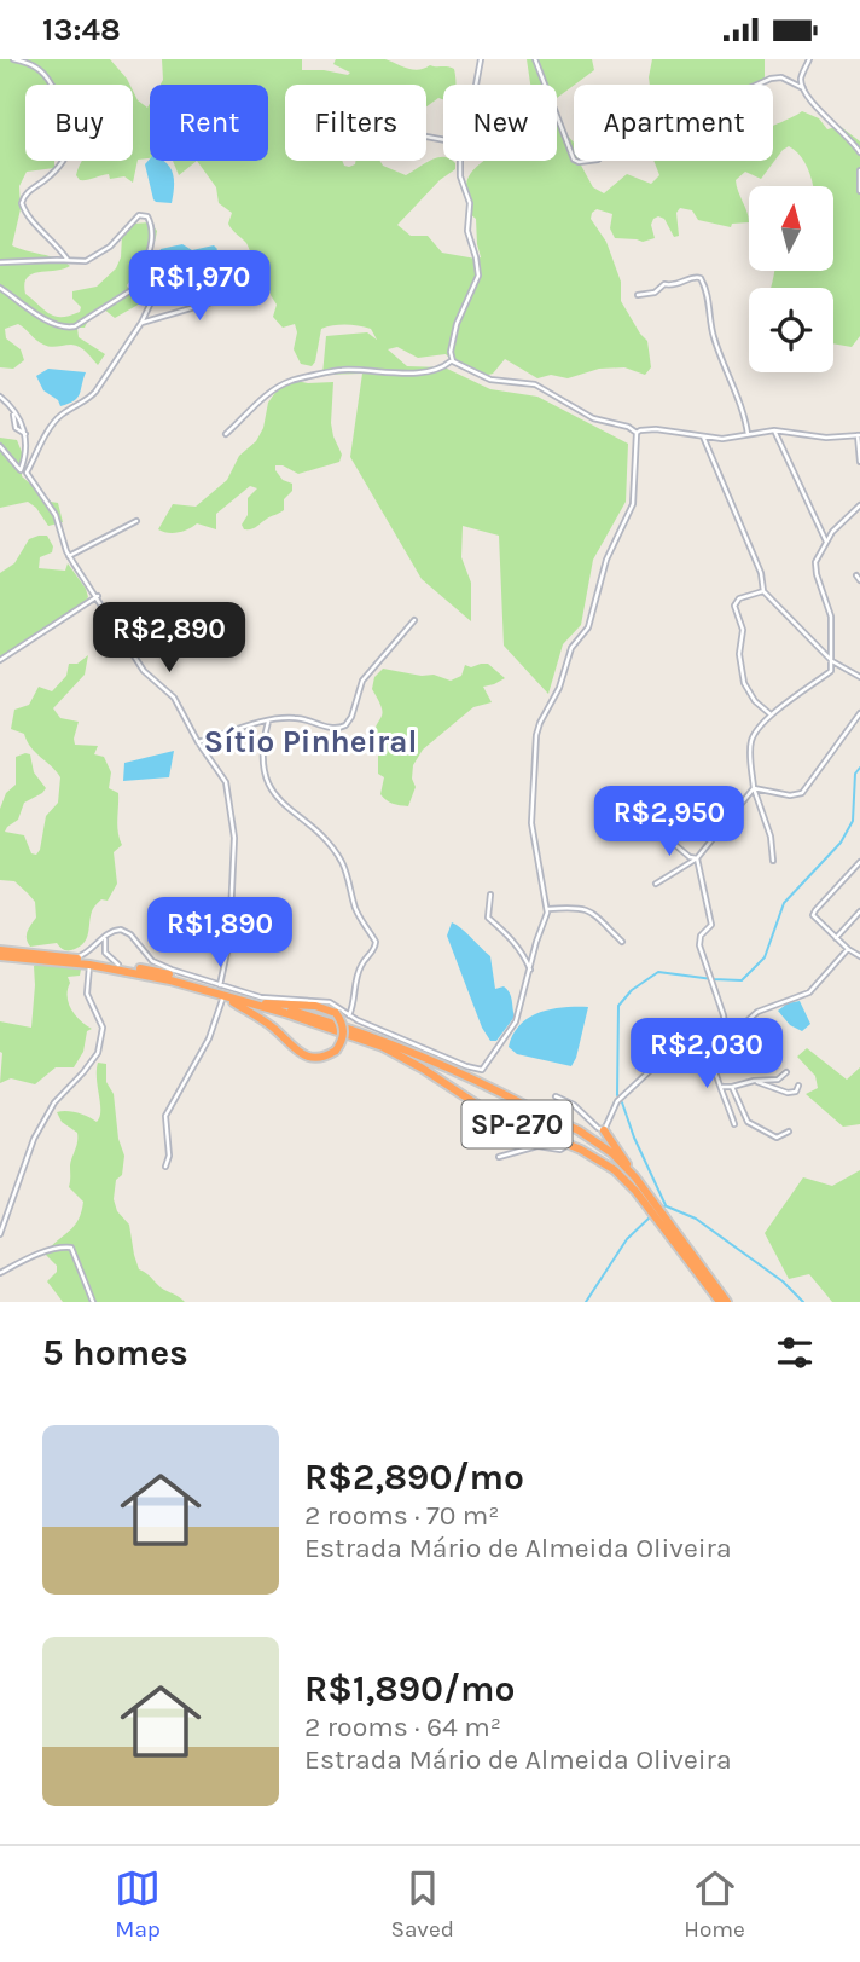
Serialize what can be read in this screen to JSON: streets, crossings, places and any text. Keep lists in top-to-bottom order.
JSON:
{
  "streets": {
    "highway": ["SP-270"]
  },
  "districts": ["Sítio Pinheiral"],
  "north": "top",
  "page": {
    "status": "13:48",
    "chip": [
      "Buy",
      "Rent",
      "Filters",
      "New",
      "Apartment"
    ],
    "price": [
      "R$1,970",
      "R$2,890",
      "R$2,950",
      "R$1,890",
      "R$2,030"
    ],
    "heading": "5 homes",
    "list": [
      {
        "name": "R$2,890/mo",
        "note": "2 rooms · 70 m² · Estrada Mário de Almeida Oliveira"
      },
      {
        "name": "R$1,890/mo",
        "note": "2 rooms · 64 m² · Estrada Mário de Almeida Oliveira"
      }
    ],
    "tabs": ["Map", "Saved", "Home"]
  }
}
